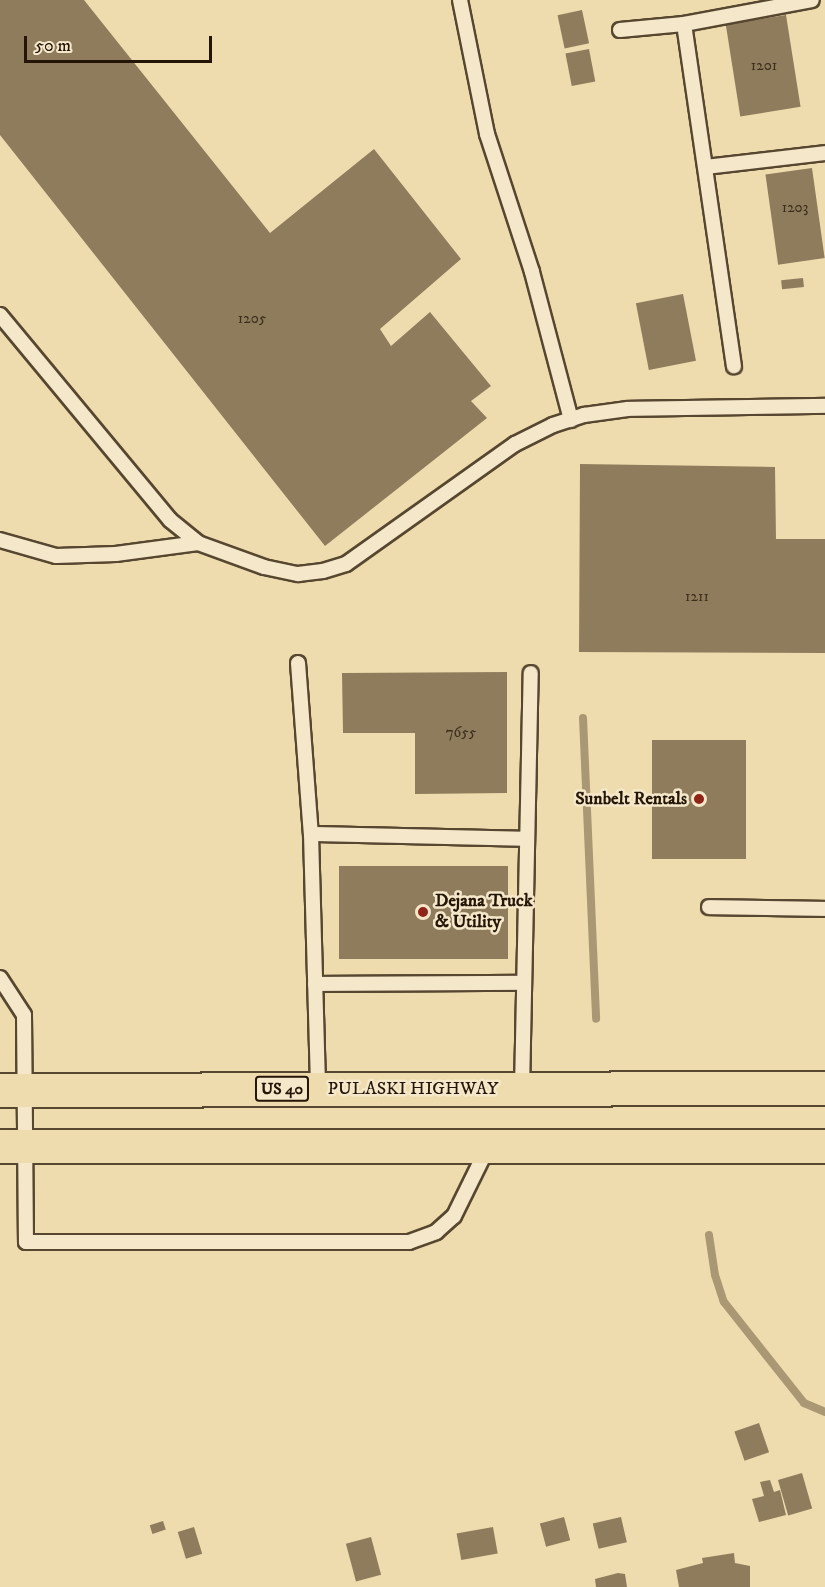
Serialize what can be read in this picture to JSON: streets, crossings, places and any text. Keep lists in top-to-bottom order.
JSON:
{
  "streets": {
    "highway": ["US 40", "PULASKI HIGHWAY"]
  },
  "places": ["Sunbelt Rentals", "Dejana Truck & Utility"],
  "house_numbers": [
    "1201",
    "1203",
    "1205",
    "1211",
    "7655"
  ],
  "scale_bar": "50 m"
}
